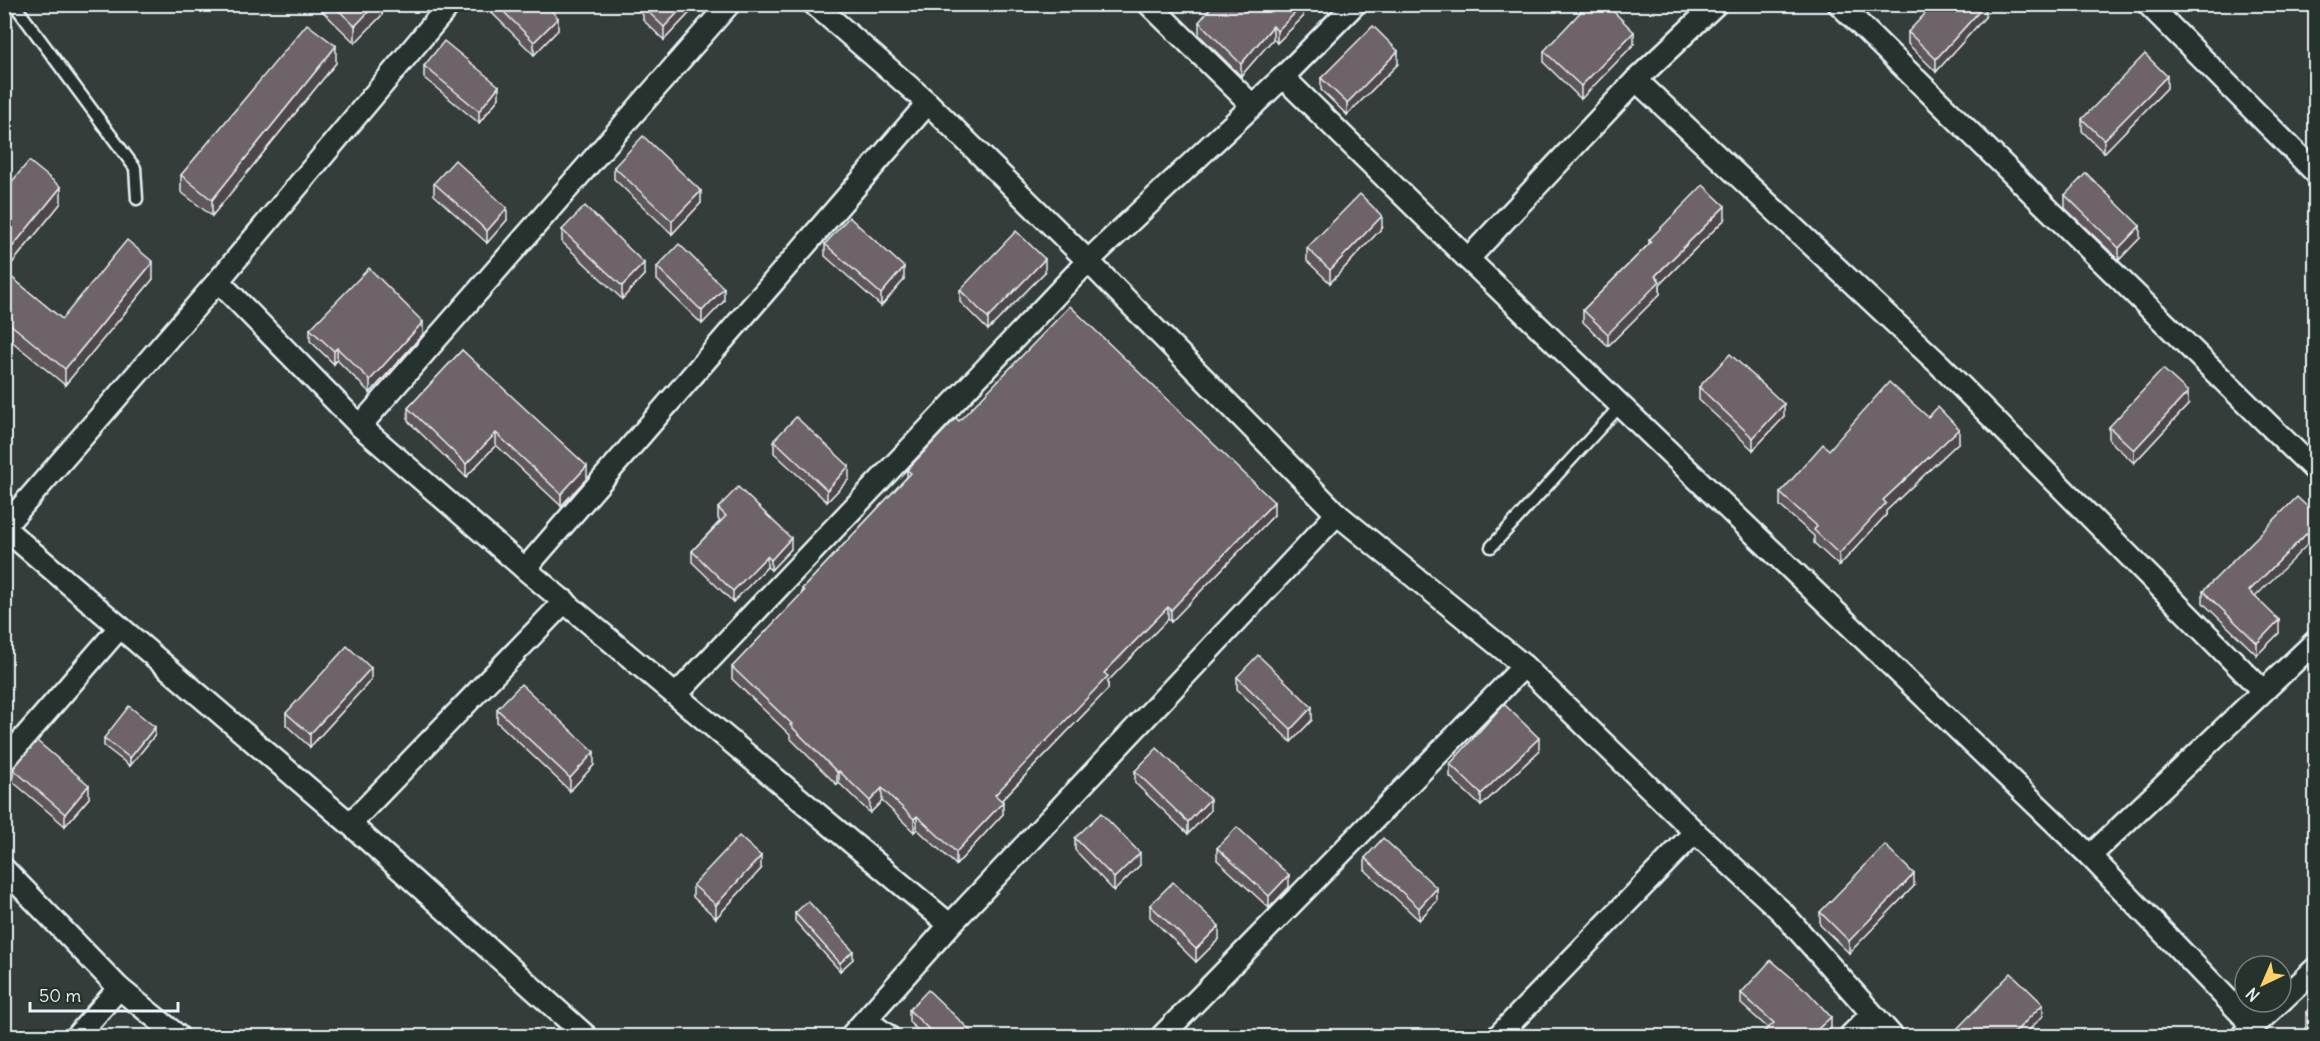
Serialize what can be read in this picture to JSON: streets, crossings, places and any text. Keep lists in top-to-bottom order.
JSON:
{
  "scale_bar": "50 m",
  "north": "bottom left"
}
